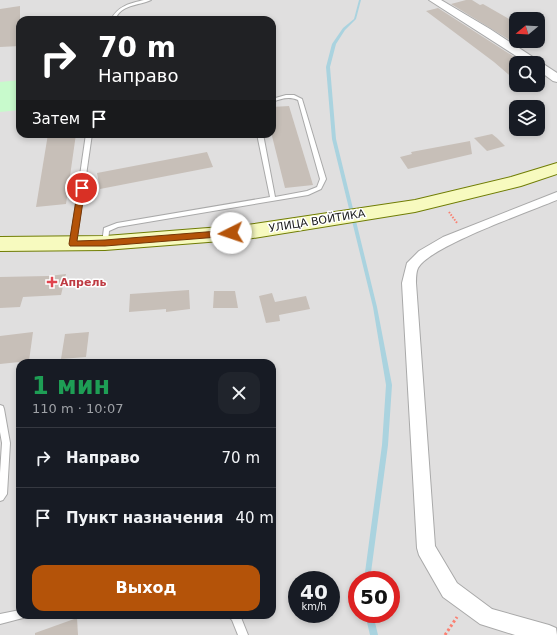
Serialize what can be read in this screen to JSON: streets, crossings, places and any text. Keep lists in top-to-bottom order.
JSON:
{
  "streets": {
    "main road": ["УЛИЦА ВОЙТИКА"]
  },
  "places": {
    "health": ["Апрель"]
  },
  "north": "left",
  "page": {
    "turn": ["70 m", "Направо"],
    "then": "Затем",
    "heading": ["1 мин", "110 m · 10:07"],
    "list": [
      {
        "name": "Направо",
        "value": "70 m"
      },
      {
        "name": "Пункт назначения",
        "value": "40 m"
      }
    ],
    "buttons": "Выход",
    "speed": "40 km/h",
    "limit": "50"
  }
}
